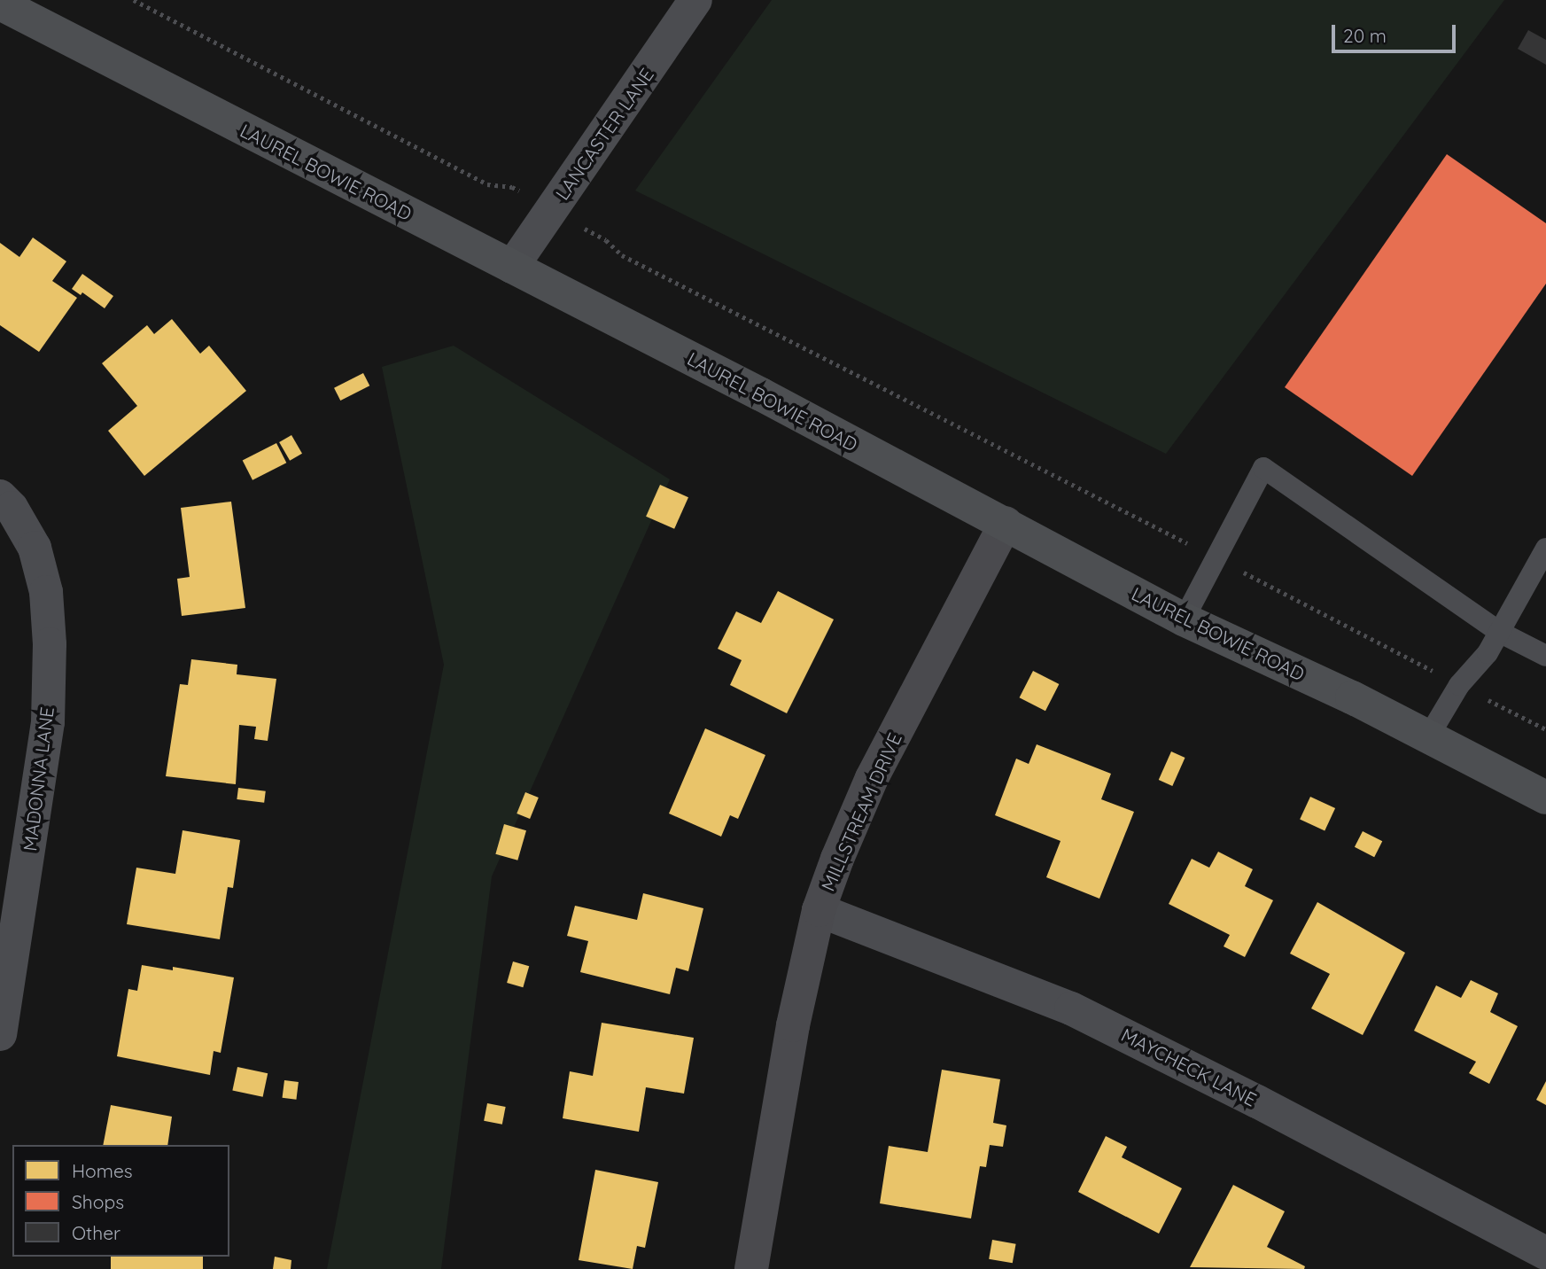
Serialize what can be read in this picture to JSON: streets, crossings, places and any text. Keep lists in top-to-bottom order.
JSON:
{
  "streets": {
    "main road": ["LAUREL BOWIE ROAD"],
    "street": [
      "LANCASTER LANE",
      "MADONNA LANE",
      "MILLSTREAM DRIVE",
      "MAYCHECK LANE"
    ]
  },
  "crossings": [
    ["LANCASTER LANE", "LAUREL BOWIE ROAD"],
    ["LAUREL BOWIE ROAD", "MILLSTREAM DRIVE"],
    ["MILLSTREAM DRIVE", "MAYCHECK LANE"]
  ],
  "legend": ["Homes", "Shops", "Other"],
  "scale_bar": "20 m"
}
